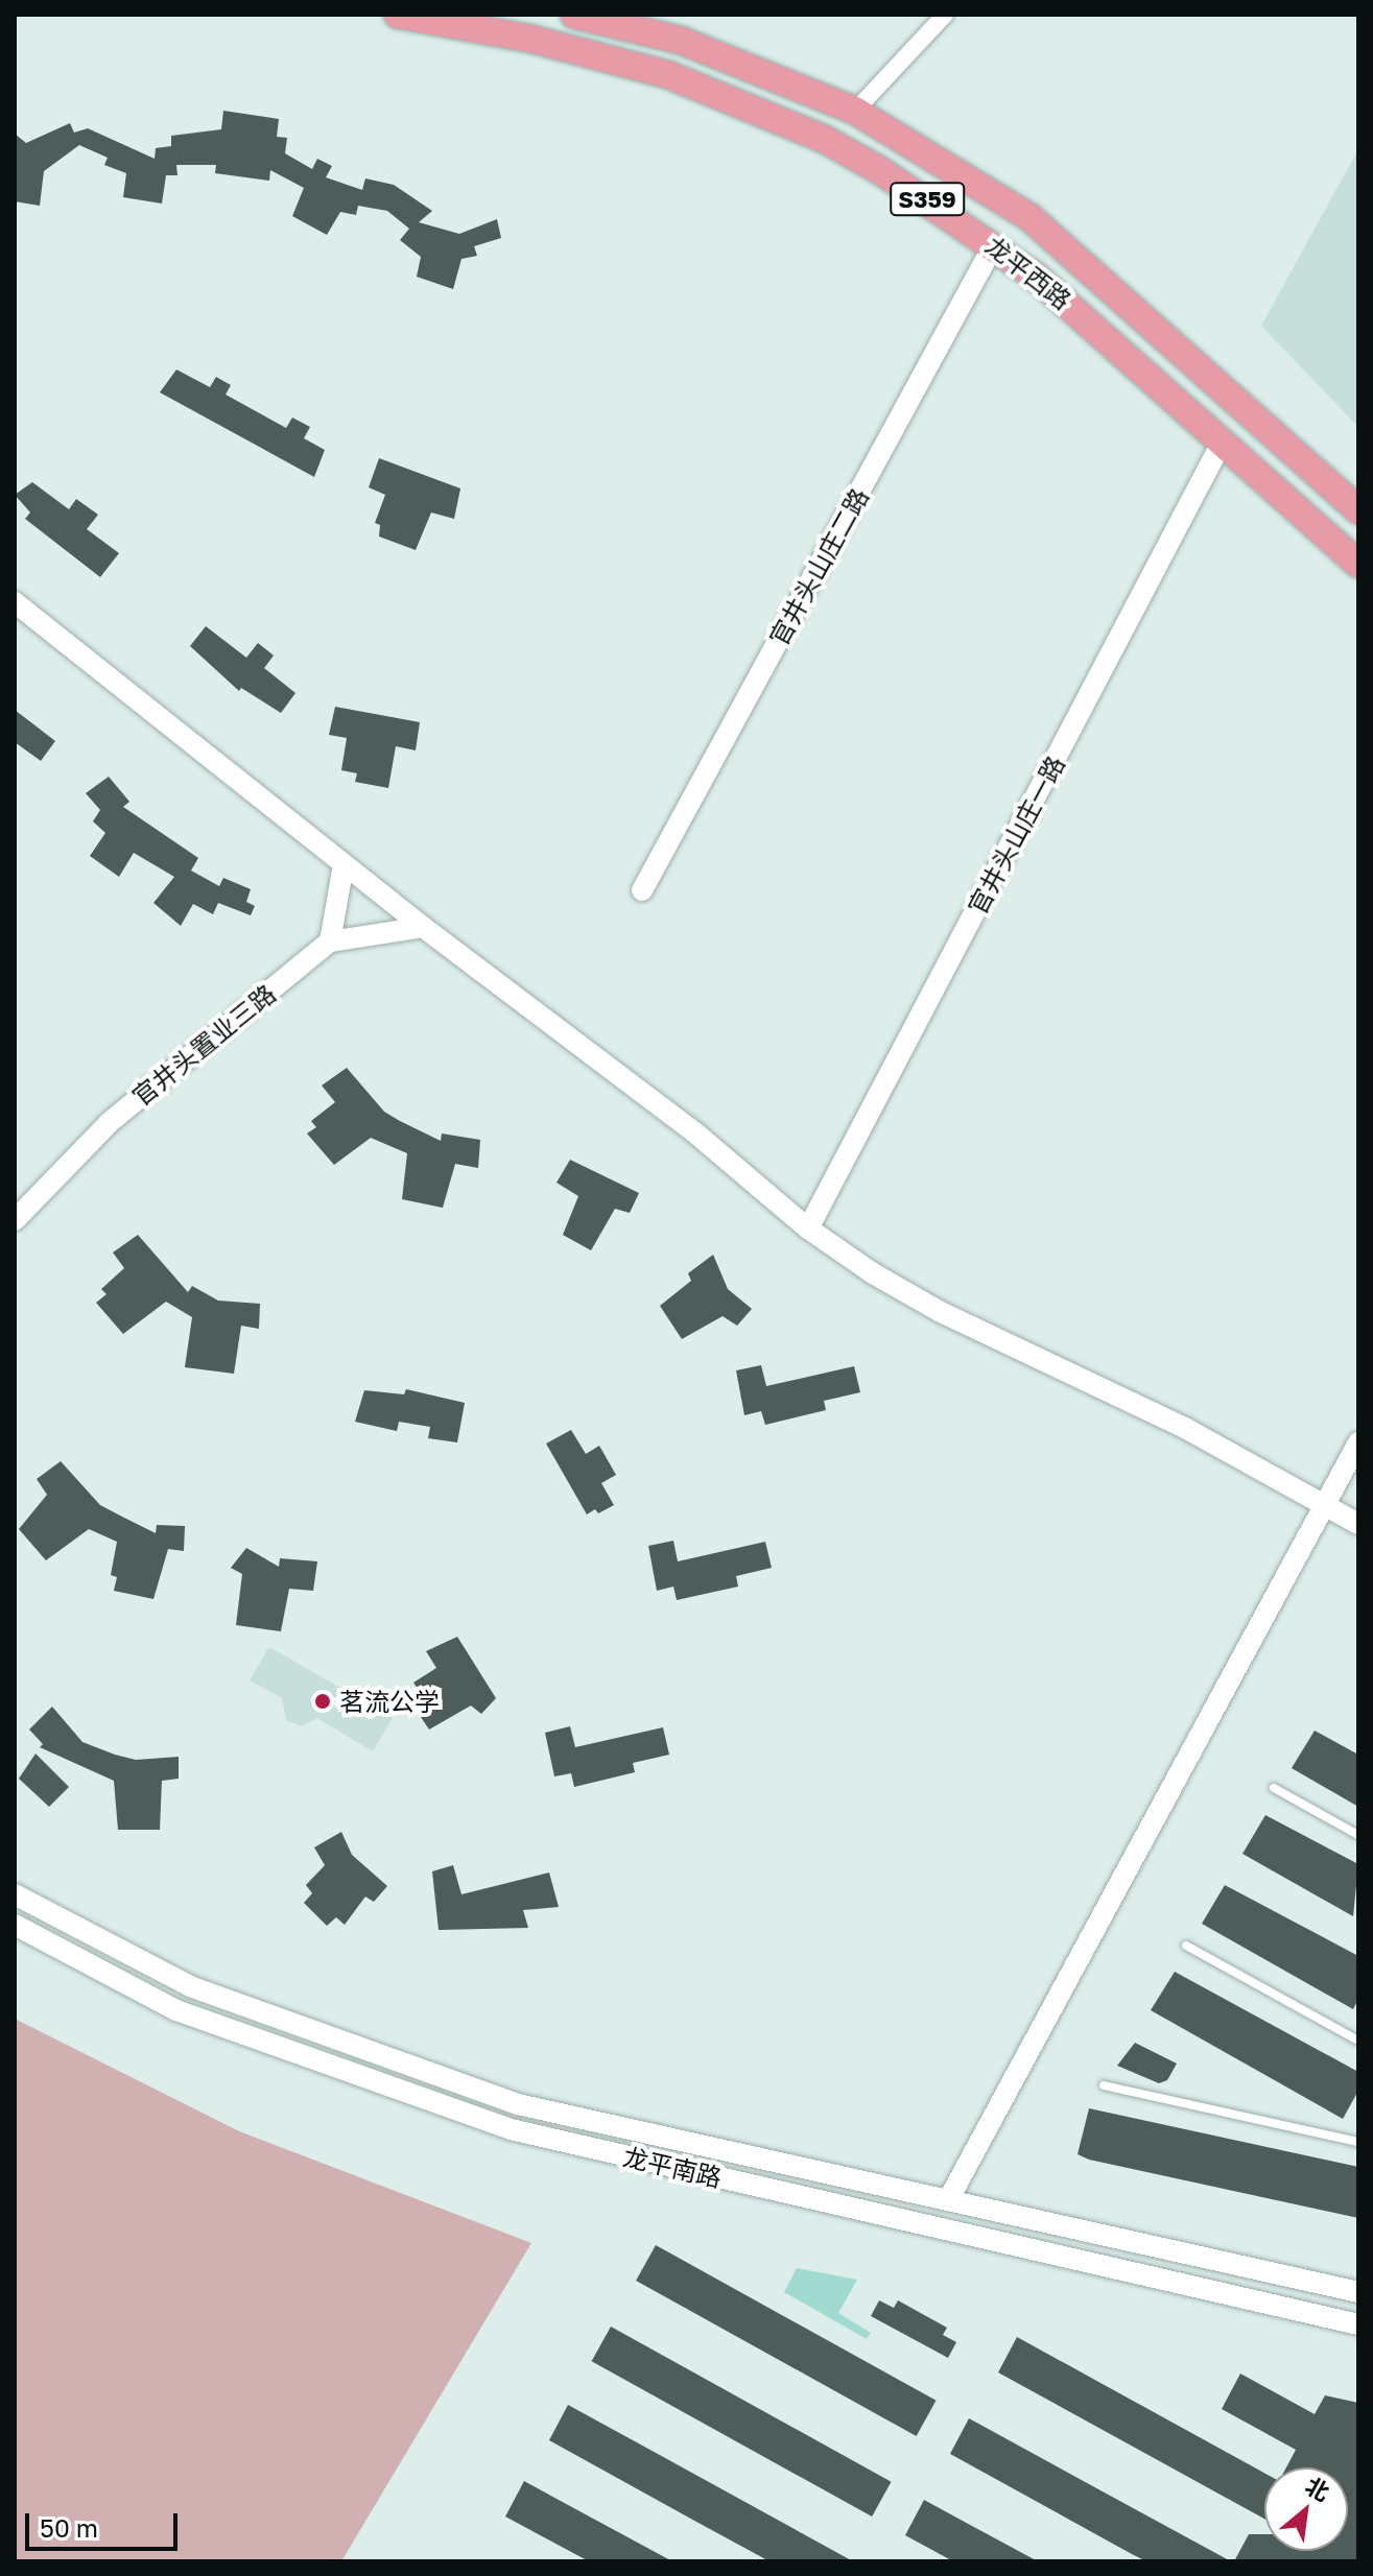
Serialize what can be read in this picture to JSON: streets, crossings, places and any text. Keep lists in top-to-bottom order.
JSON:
{
  "streets": {
    "main road": ["S359", "龙平西路"],
    "street": [
      "官井头山庄二路",
      "官井头山庄一路",
      "官井头置业三路",
      "龙平南路"
    ]
  },
  "crossings": [
    ["龙平西路", "官井头山庄二路"],
    ["龙平西路", "官井头山庄一路"]
  ],
  "places": ["茗流公学"],
  "scale_bar": "50 m",
  "north": "top right"
}
